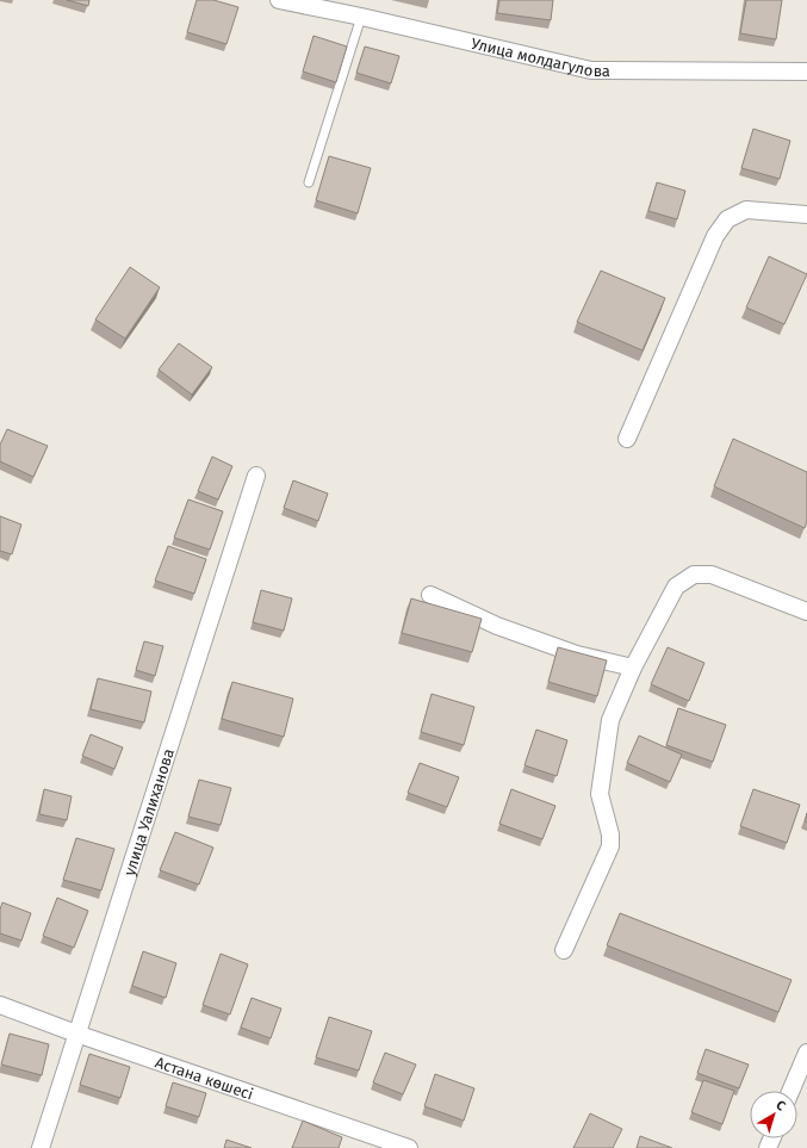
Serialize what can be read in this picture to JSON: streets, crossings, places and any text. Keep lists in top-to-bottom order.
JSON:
{
  "streets": {
    "street": ["Улица молдагулова", "улица Уалиханова", "Астана көшесі"]
  },
  "crossings": [
    ["улица Уалиханова", "Астана көшесі"]
  ],
  "north": "top right"
}
